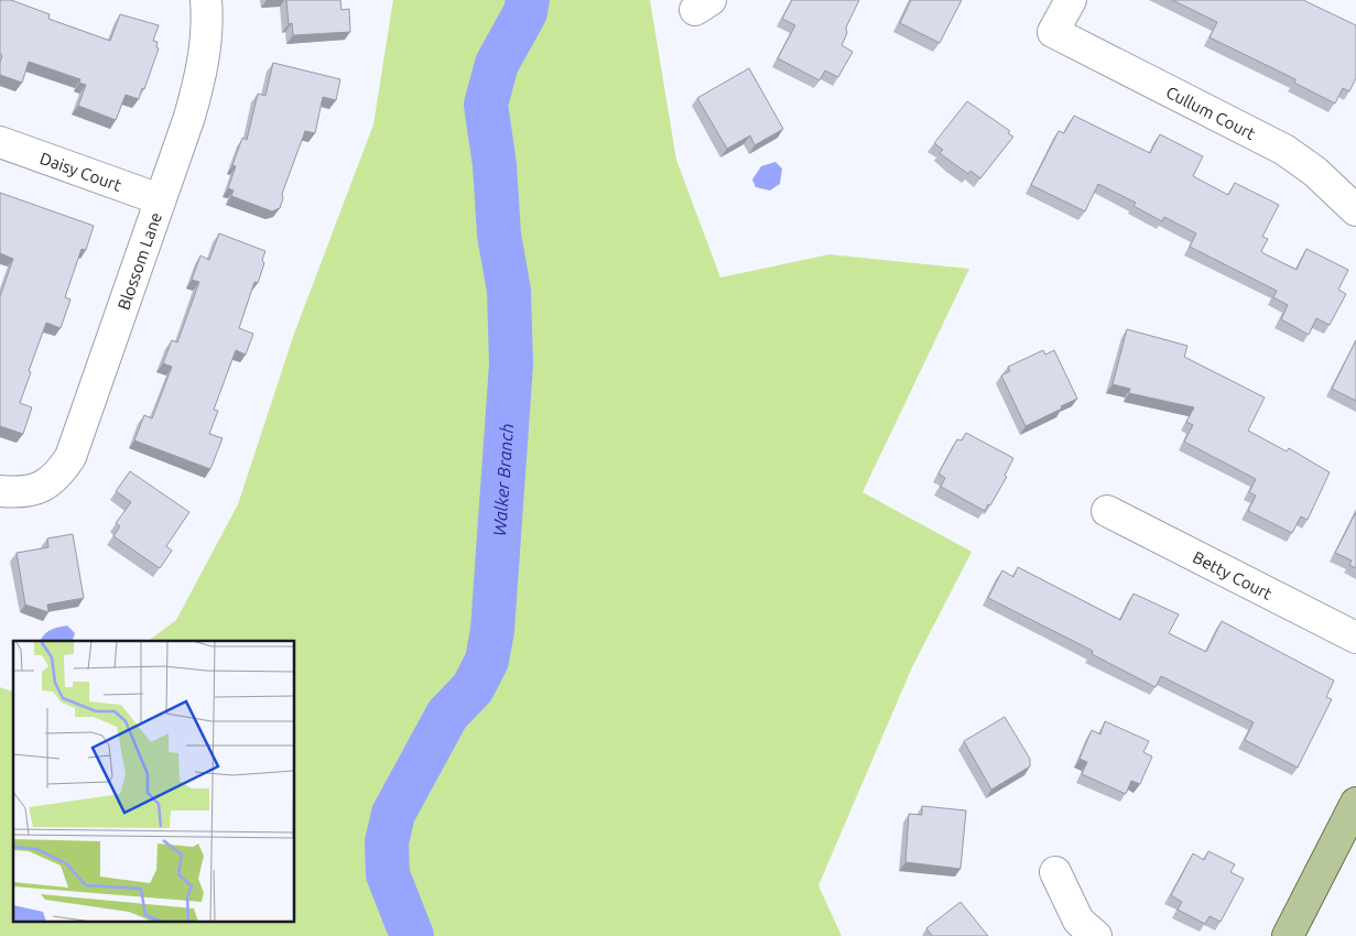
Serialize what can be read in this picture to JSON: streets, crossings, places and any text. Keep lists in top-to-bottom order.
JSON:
{
  "streets": {
    "street": [
      "Cullum Court",
      "Daisy Court",
      "Blossom Lane",
      "Betty Court"
    ]
  },
  "crossings": [
    ["Daisy Court", "Blossom Lane"]
  ],
  "water": ["Walker Branch"]
}
